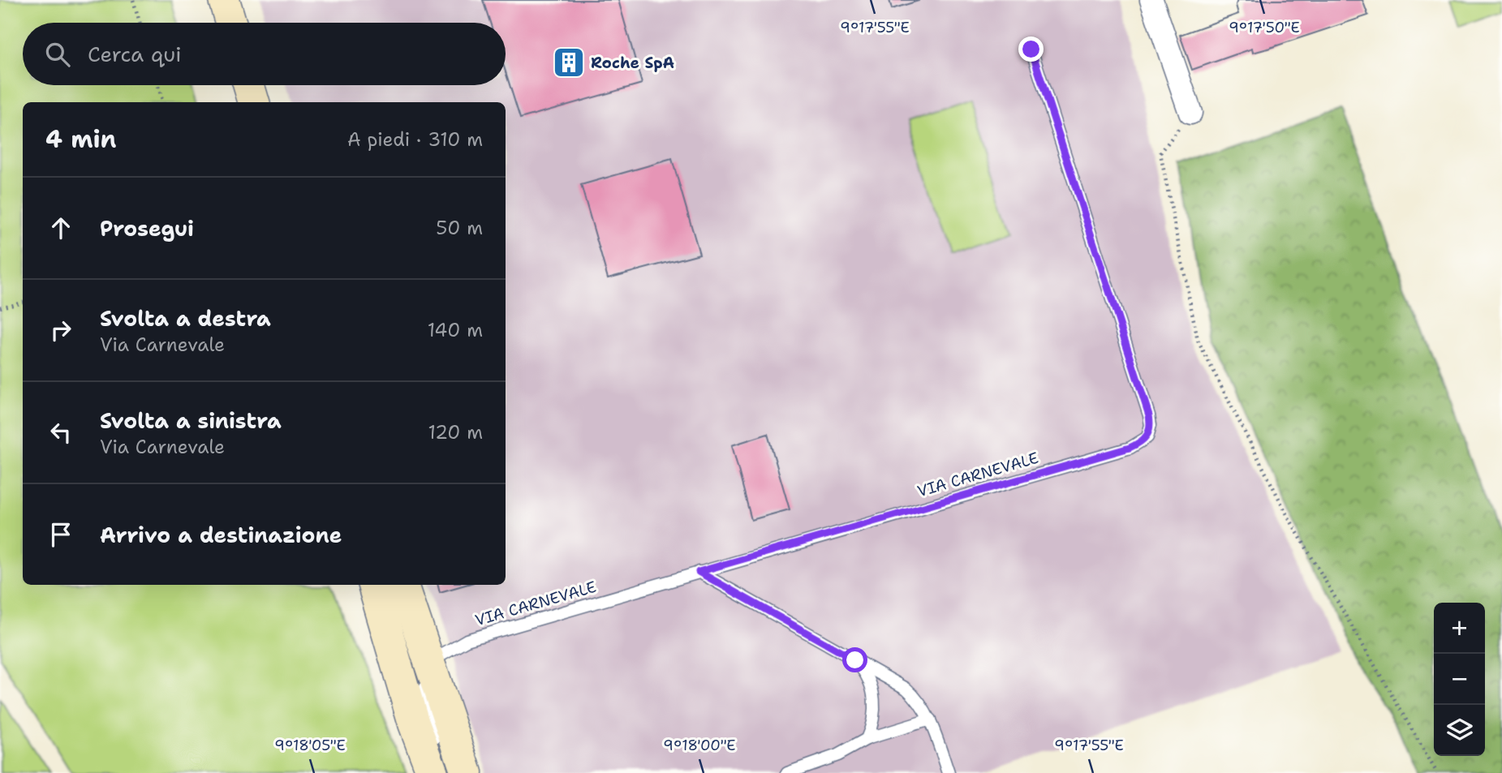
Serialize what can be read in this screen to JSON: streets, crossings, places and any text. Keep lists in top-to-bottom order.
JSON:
{
  "streets": {
    "lane": ["VIA CARNEVALE"]
  },
  "places": {
    "building": ["Roche SpA"]
  },
  "page": {
    "search": "Cerca qui",
    "heading": ["4 min", "A piedi · 310 m"],
    "list": [
      ["Prosegui", "50 m"],
      ["Svolta a destra", "Via Carnevale", "140 m"],
      ["Svolta a sinistra", "Via Carnevale", "120 m"],
      "Arrivo a destinazione"
    ],
    "map_buttons": ["+", "−"]
  },
  "coordinates": [
    "9°17'55\"E",
    "9°17'50\"E",
    "9°18'05\"E",
    "9°18'00\"E"
  ]
}
